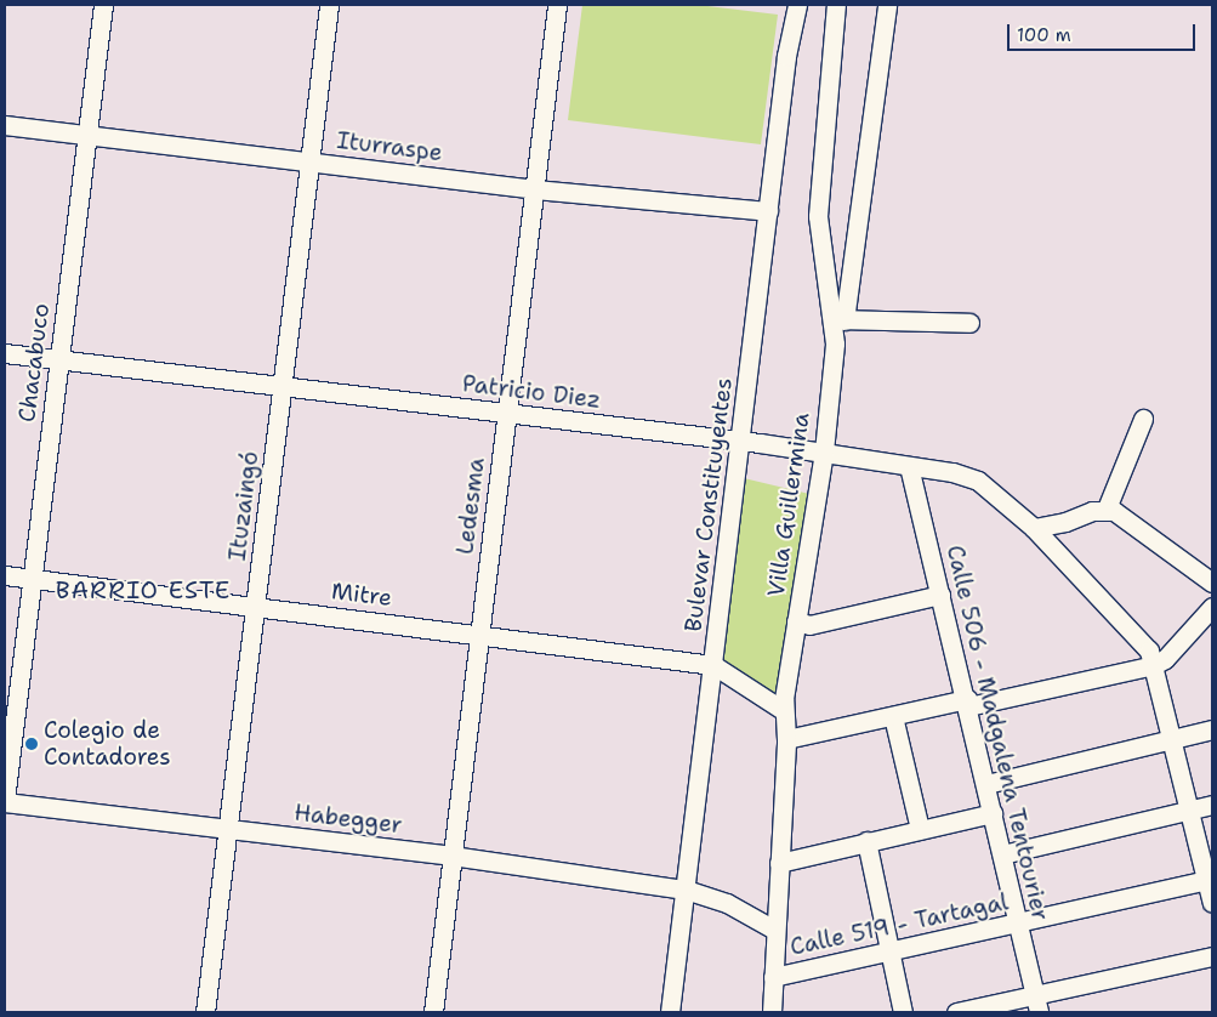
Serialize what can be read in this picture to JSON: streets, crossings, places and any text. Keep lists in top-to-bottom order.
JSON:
{
  "streets": {
    "street": [
      "Iturraspe",
      "Chacabuco",
      "Patricio Diez",
      "Bulevar Constituyentes",
      "Villa Guillermina",
      "Ituzaingó",
      "Ledesma",
      "Mitre",
      "Calle 506 - Madgalena Tentourier",
      "Habegger",
      "Calle 519 - Tartagal"
    ]
  },
  "crossings": [
    ["Iturraspe", "Chacabuco"],
    ["Iturraspe", "Bulevar Constituyentes"],
    ["Iturraspe", "Ituzaingó"],
    ["Iturraspe", "Ledesma"],
    ["Chacabuco", "Patricio Diez"],
    ["Chacabuco", "Mitre"],
    ["Chacabuco", "Habegger"],
    ["Patricio Diez", "Bulevar Constituyentes"],
    ["Patricio Diez", "Villa Guillermina"],
    ["Patricio Diez", "Ituzaingó"],
    ["Patricio Diez", "Ledesma"],
    ["Patricio Diez", "Calle 506 - Madgalena Tentourier"],
    ["Patricio Diez", "Calle 519 - Tartagal"],
    ["Bulevar Constituyentes", "Mitre"],
    ["Bulevar Constituyentes", "Habegger"],
    ["Villa Guillermina", "Habegger"],
    ["Villa Guillermina", "Calle 519 - Tartagal"],
    ["Ituzaingó", "Mitre"],
    ["Ituzaingó", "Habegger"],
    ["Ledesma", "Mitre"],
    ["Ledesma", "Habegger"],
    ["Calle 506 - Madgalena Tentourier", "Calle 519 - Tartagal"]
  ],
  "districts": ["BARRIO ESTE"],
  "places": ["Colegio de Contadores"],
  "scale_bar": "100 m"
}
